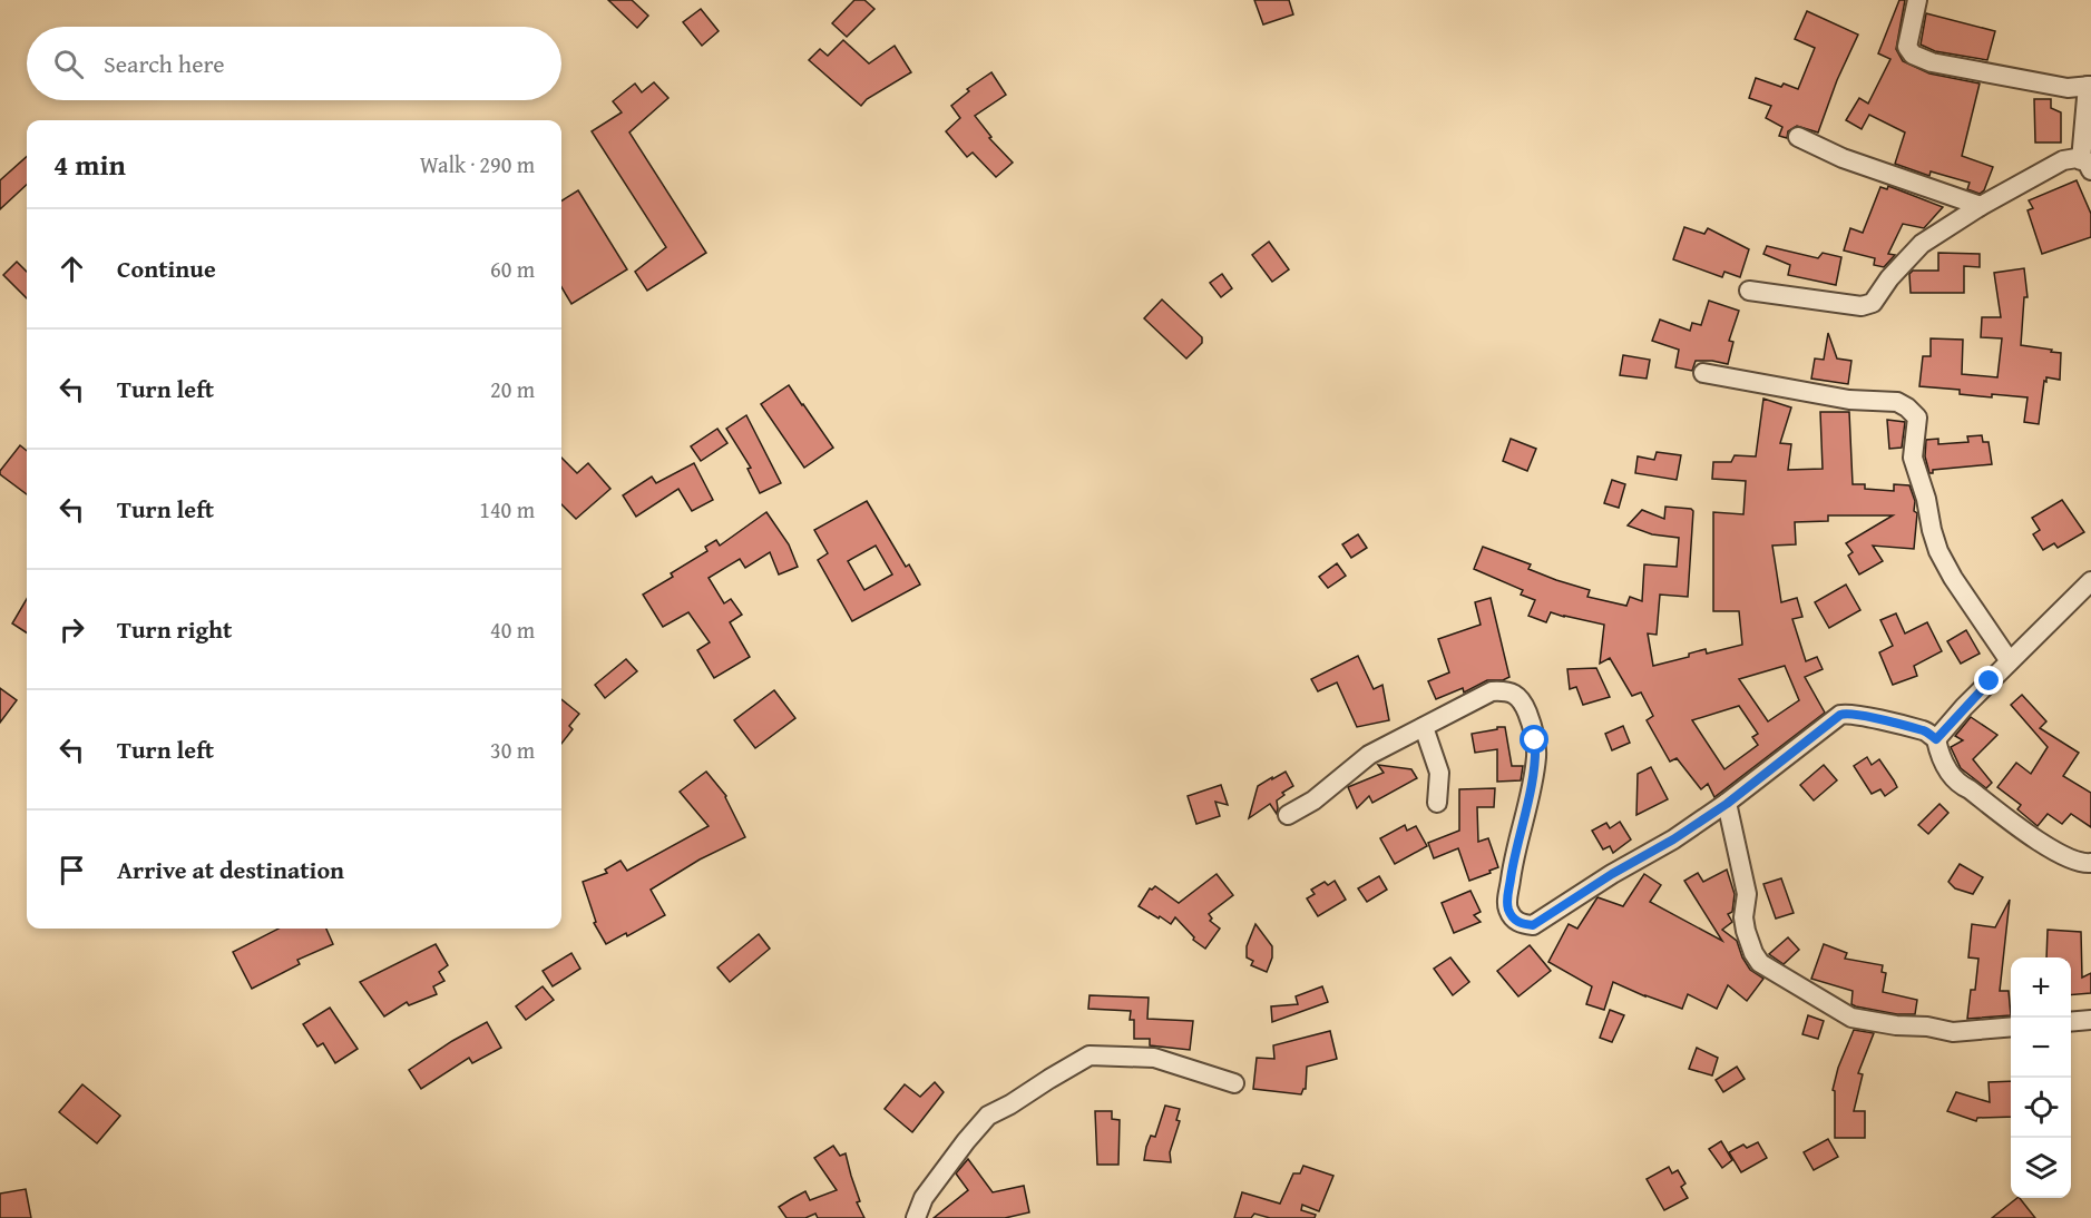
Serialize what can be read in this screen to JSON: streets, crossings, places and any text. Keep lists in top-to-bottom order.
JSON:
{
  "page": {
    "search": "Search here",
    "heading": ["4 min", "Walk · 290 m"],
    "list": [
      ["Continue", "60 m"],
      ["Turn left", "20 m"],
      ["Turn left", "140 m"],
      ["Turn right", "40 m"],
      ["Turn left", "30 m"],
      "Arrive at destination"
    ],
    "map_buttons": ["+", "−"]
  }
}
